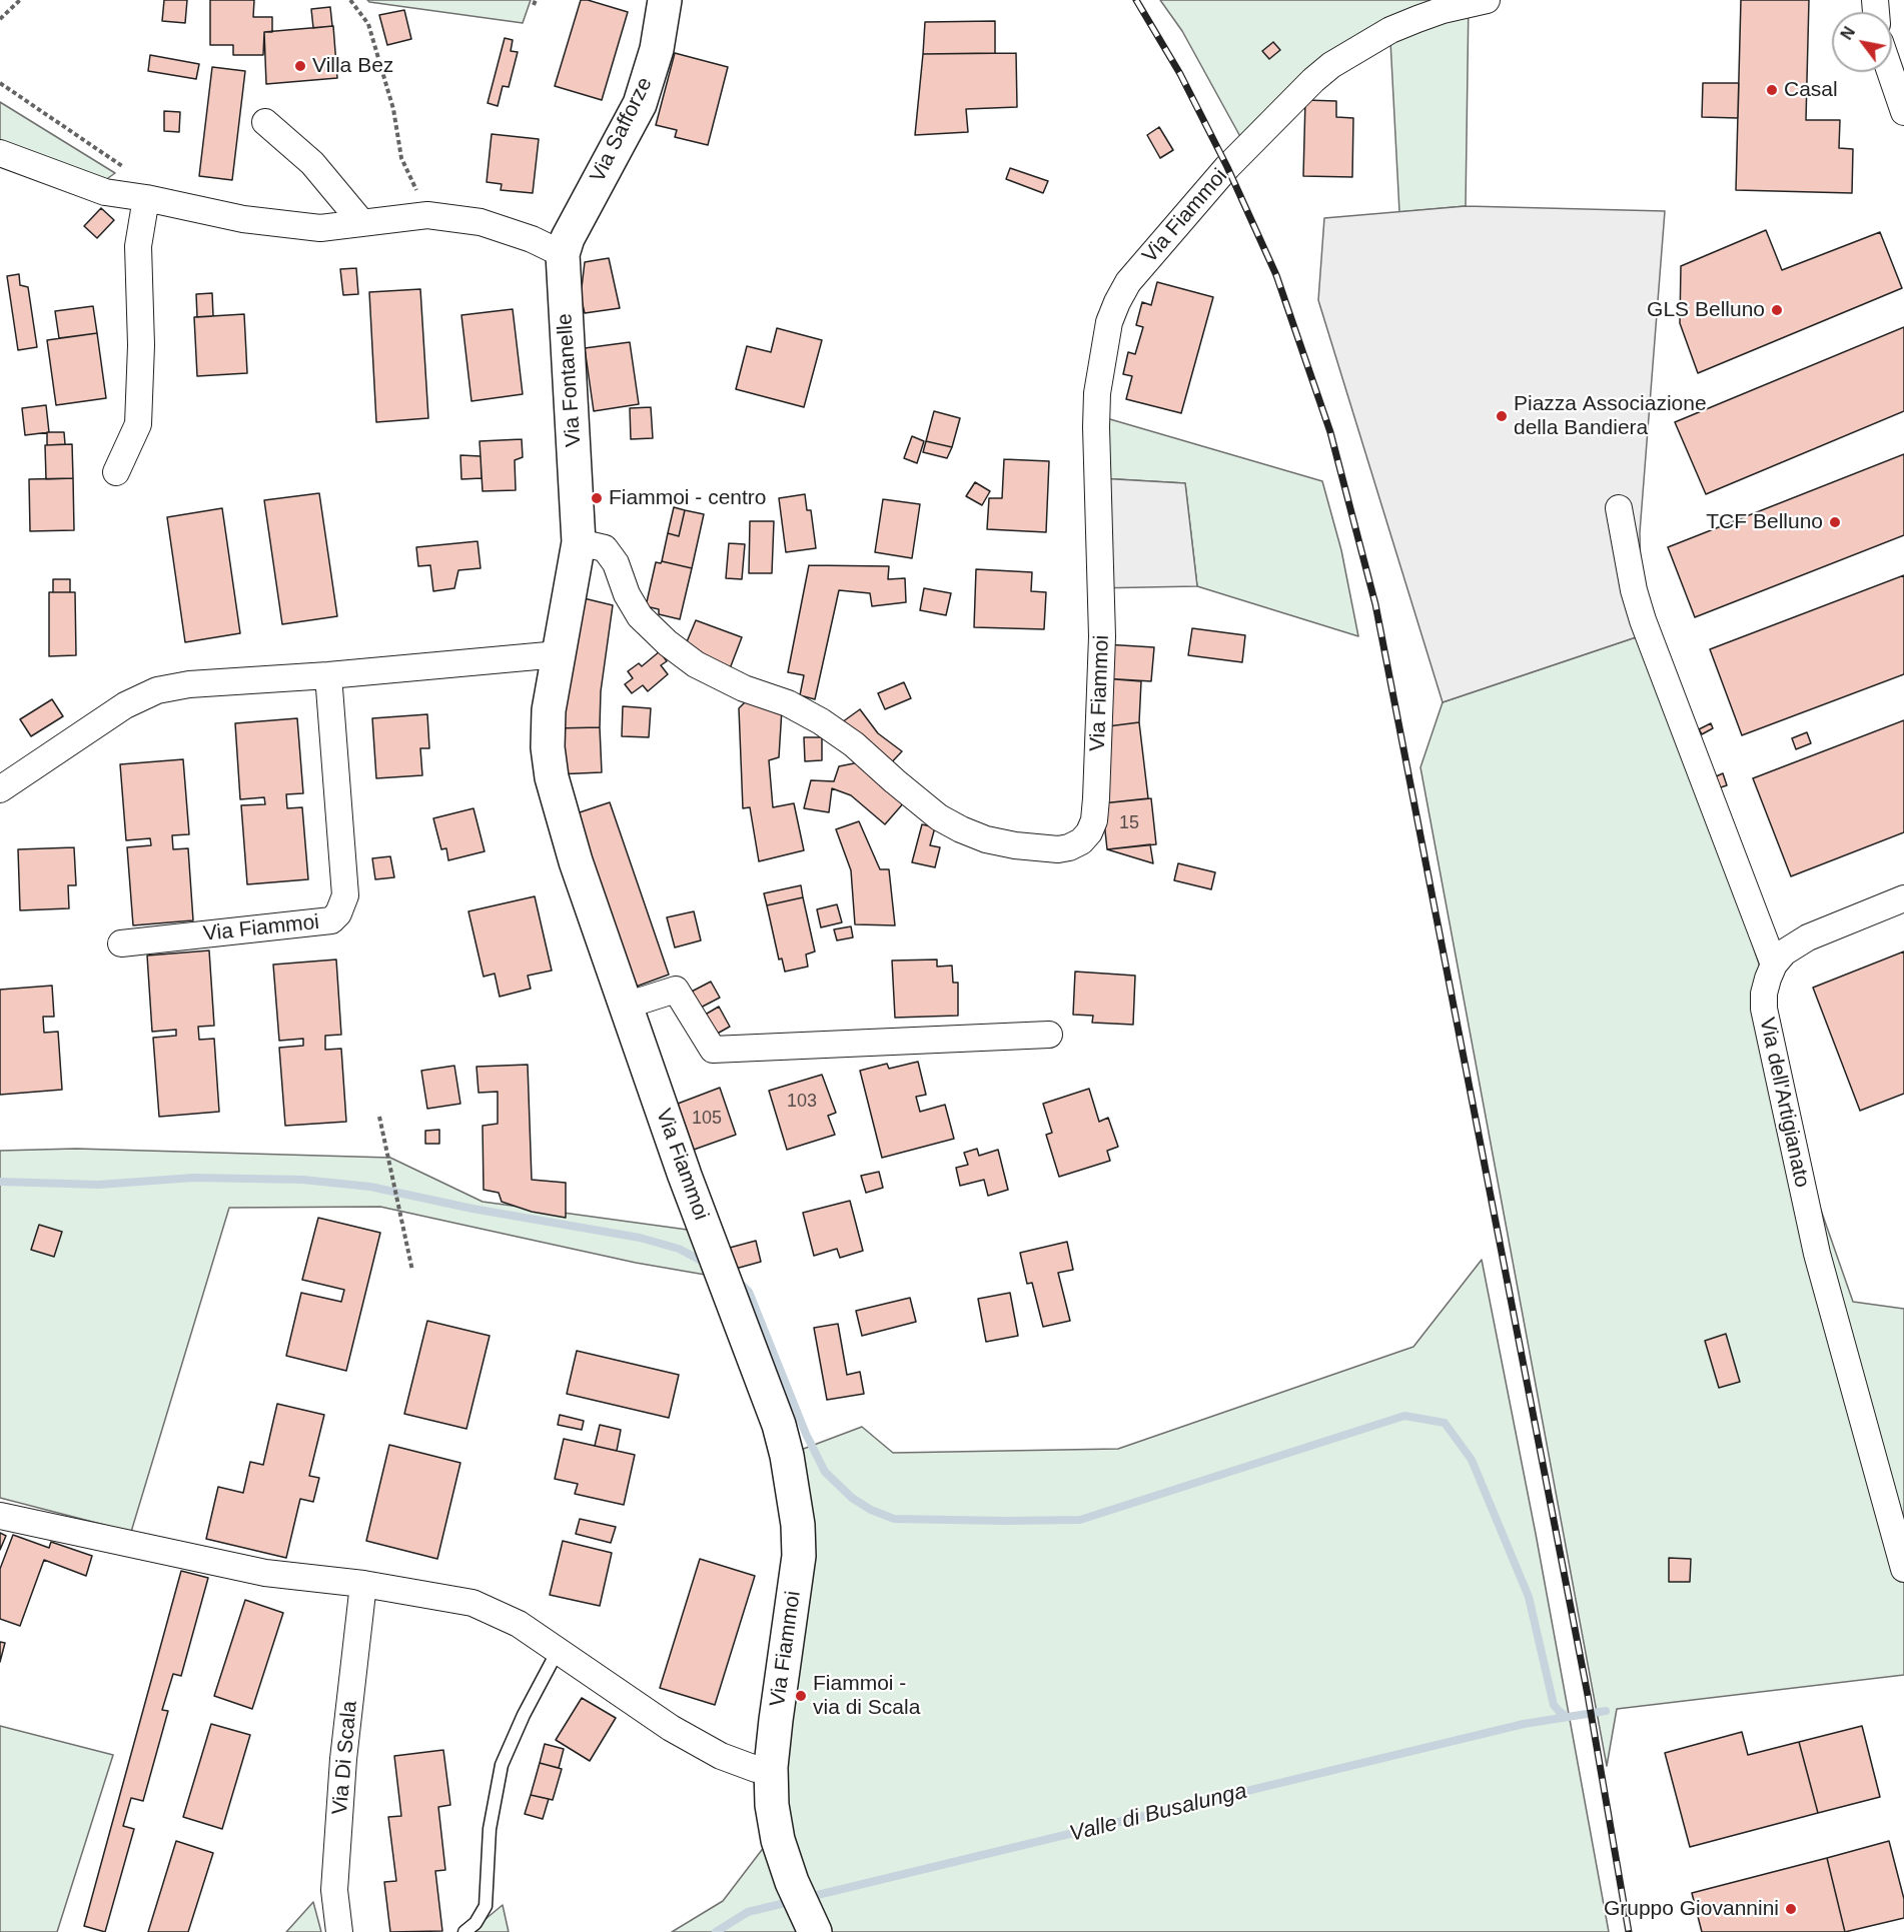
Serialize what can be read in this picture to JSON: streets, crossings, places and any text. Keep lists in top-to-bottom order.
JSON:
{
  "streets": {
    "street": [
      "Via Safforze",
      "Via Fiammoi",
      "Via Fontanelle",
      "Via dell'Artigianato",
      "Via Di Scala"
    ]
  },
  "crossings": [
    ["Via Safforze", "Via Fontanelle"],
    ["Via Fiammoi", "Via Fontanelle"]
  ],
  "water": ["Valle di Busalunga"],
  "places": [
    "Villa Bez",
    "Casal",
    "GLS Belluno",
    "Piazza Associazione della Bandiera",
    "Fiammoi - centro",
    "TCF Belluno",
    "Fiammoi - via di Scala",
    "Gruppo Giovannini"
  ],
  "house_numbers": ["15", "103", "105"],
  "north": "top left"
}
